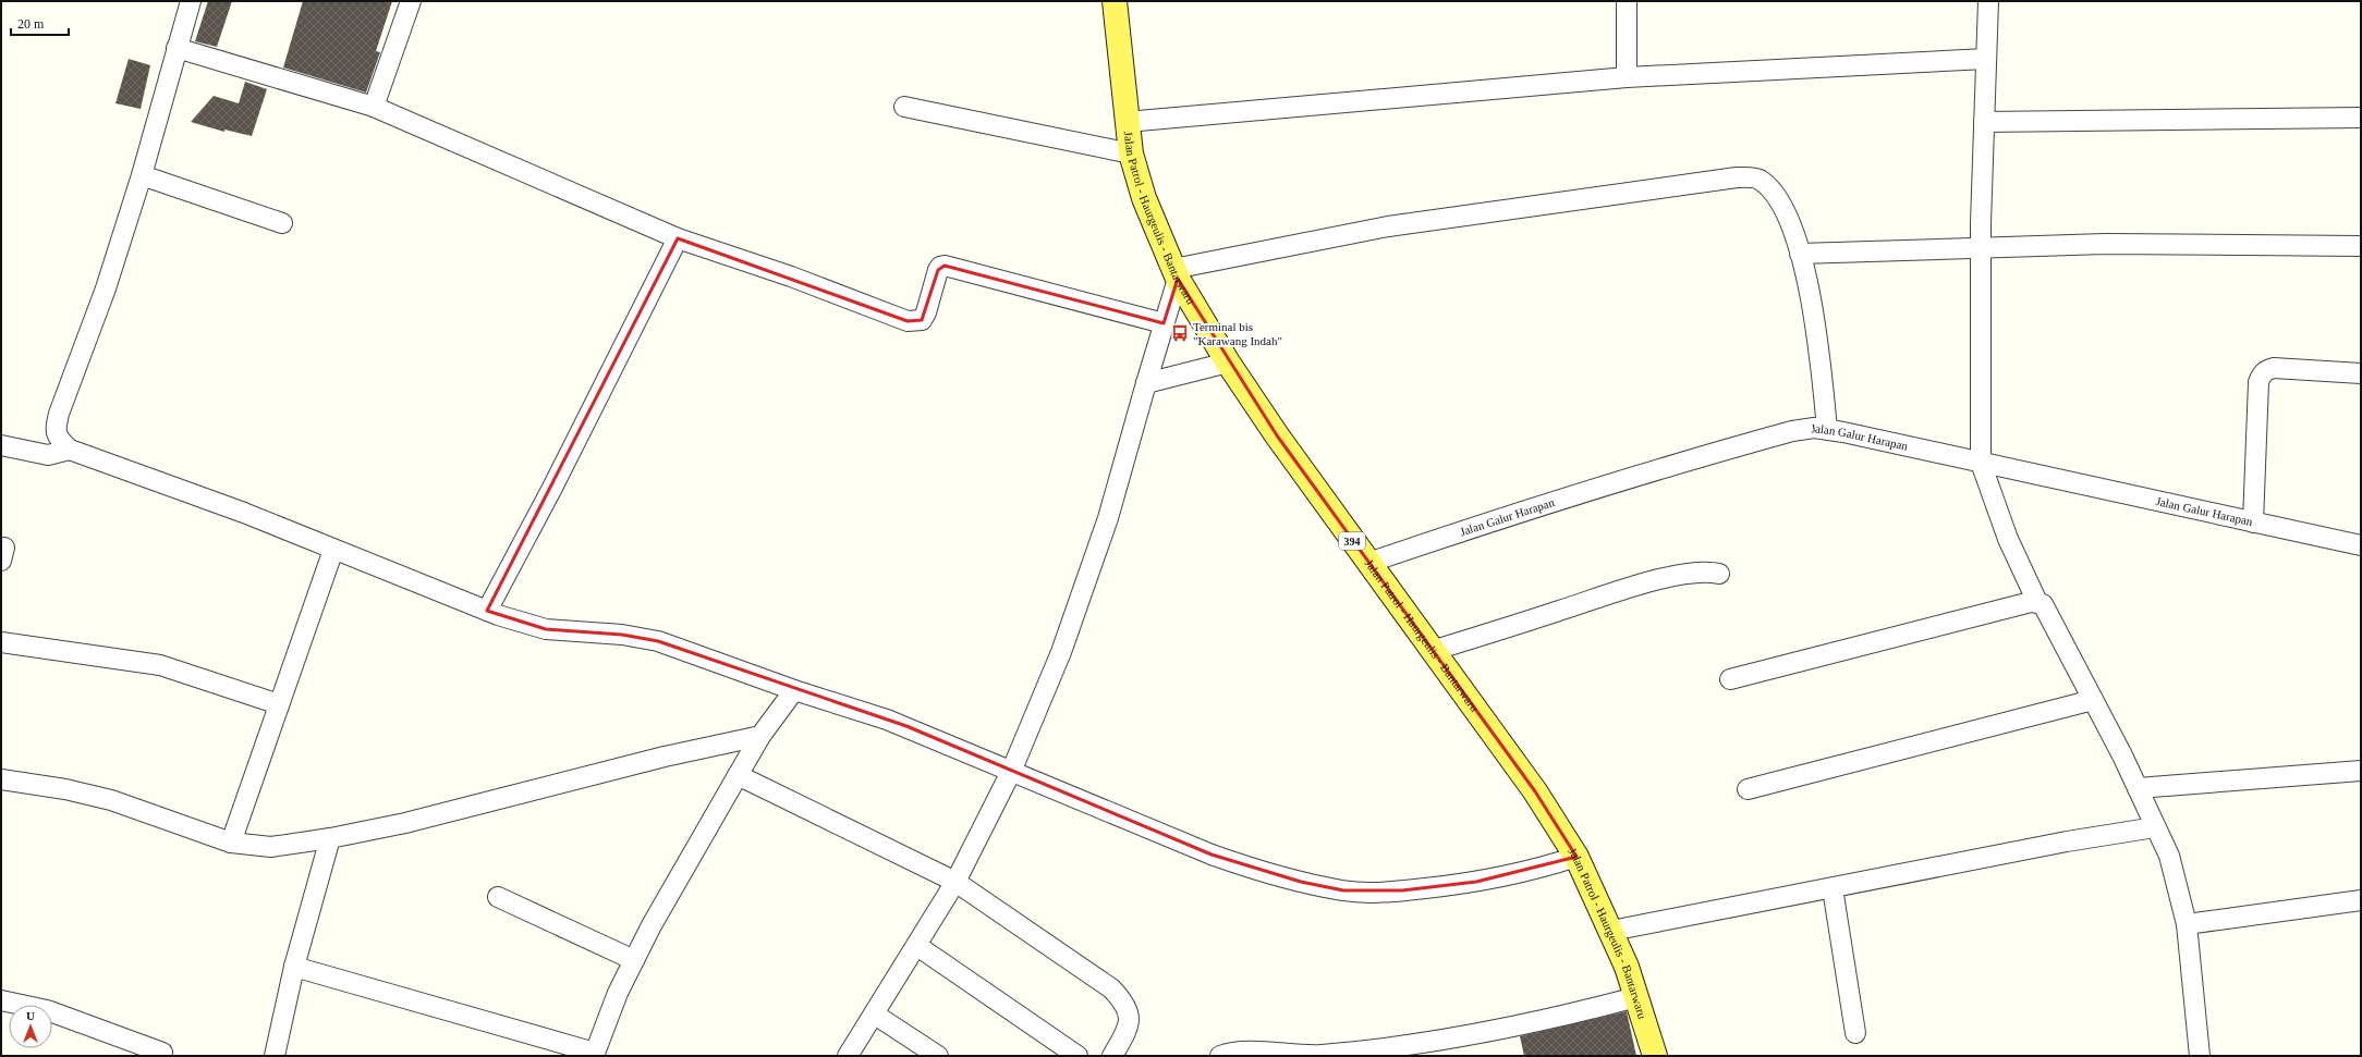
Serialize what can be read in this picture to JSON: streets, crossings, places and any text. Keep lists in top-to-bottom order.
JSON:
{
  "streets": {
    "main road": ["Jalan Patrol - Haurgeulis - Bantarwaru", "394"],
    "street": ["Jalan Galur Harapan"]
  },
  "crossings": [
    ["Jalan Patrol - Haurgeulis - Bantarwaru", "Jalan Galur Harapan"]
  ],
  "places": {
    "bus stop": ["Terminal bis \"Karawang Indah\""]
  },
  "scale_bar": "20 m",
  "north": "top"
}
